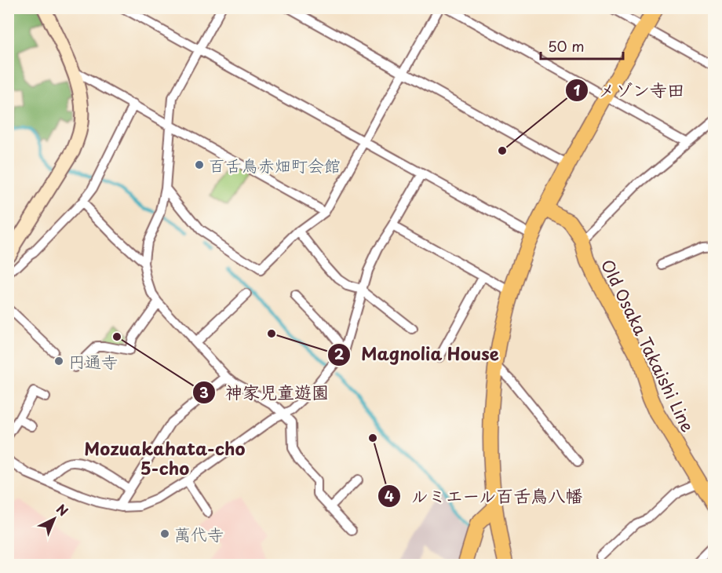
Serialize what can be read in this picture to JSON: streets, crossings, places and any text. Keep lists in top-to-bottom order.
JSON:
{
  "streets": {
    "main road": ["Old Osaka Takaishi Line"]
  },
  "districts": ["Mozuakahata-cho 5-cho"],
  "places": [
    "メゾン寺田",
    "百舌鳥赤畑町会館",
    "Magnolia House",
    "神家児童遊園",
    "円通寺",
    "ルミエール百舌鳥八幡",
    "萬代寺"
  ],
  "scale_bar": "50 m",
  "north": "top right"
}
